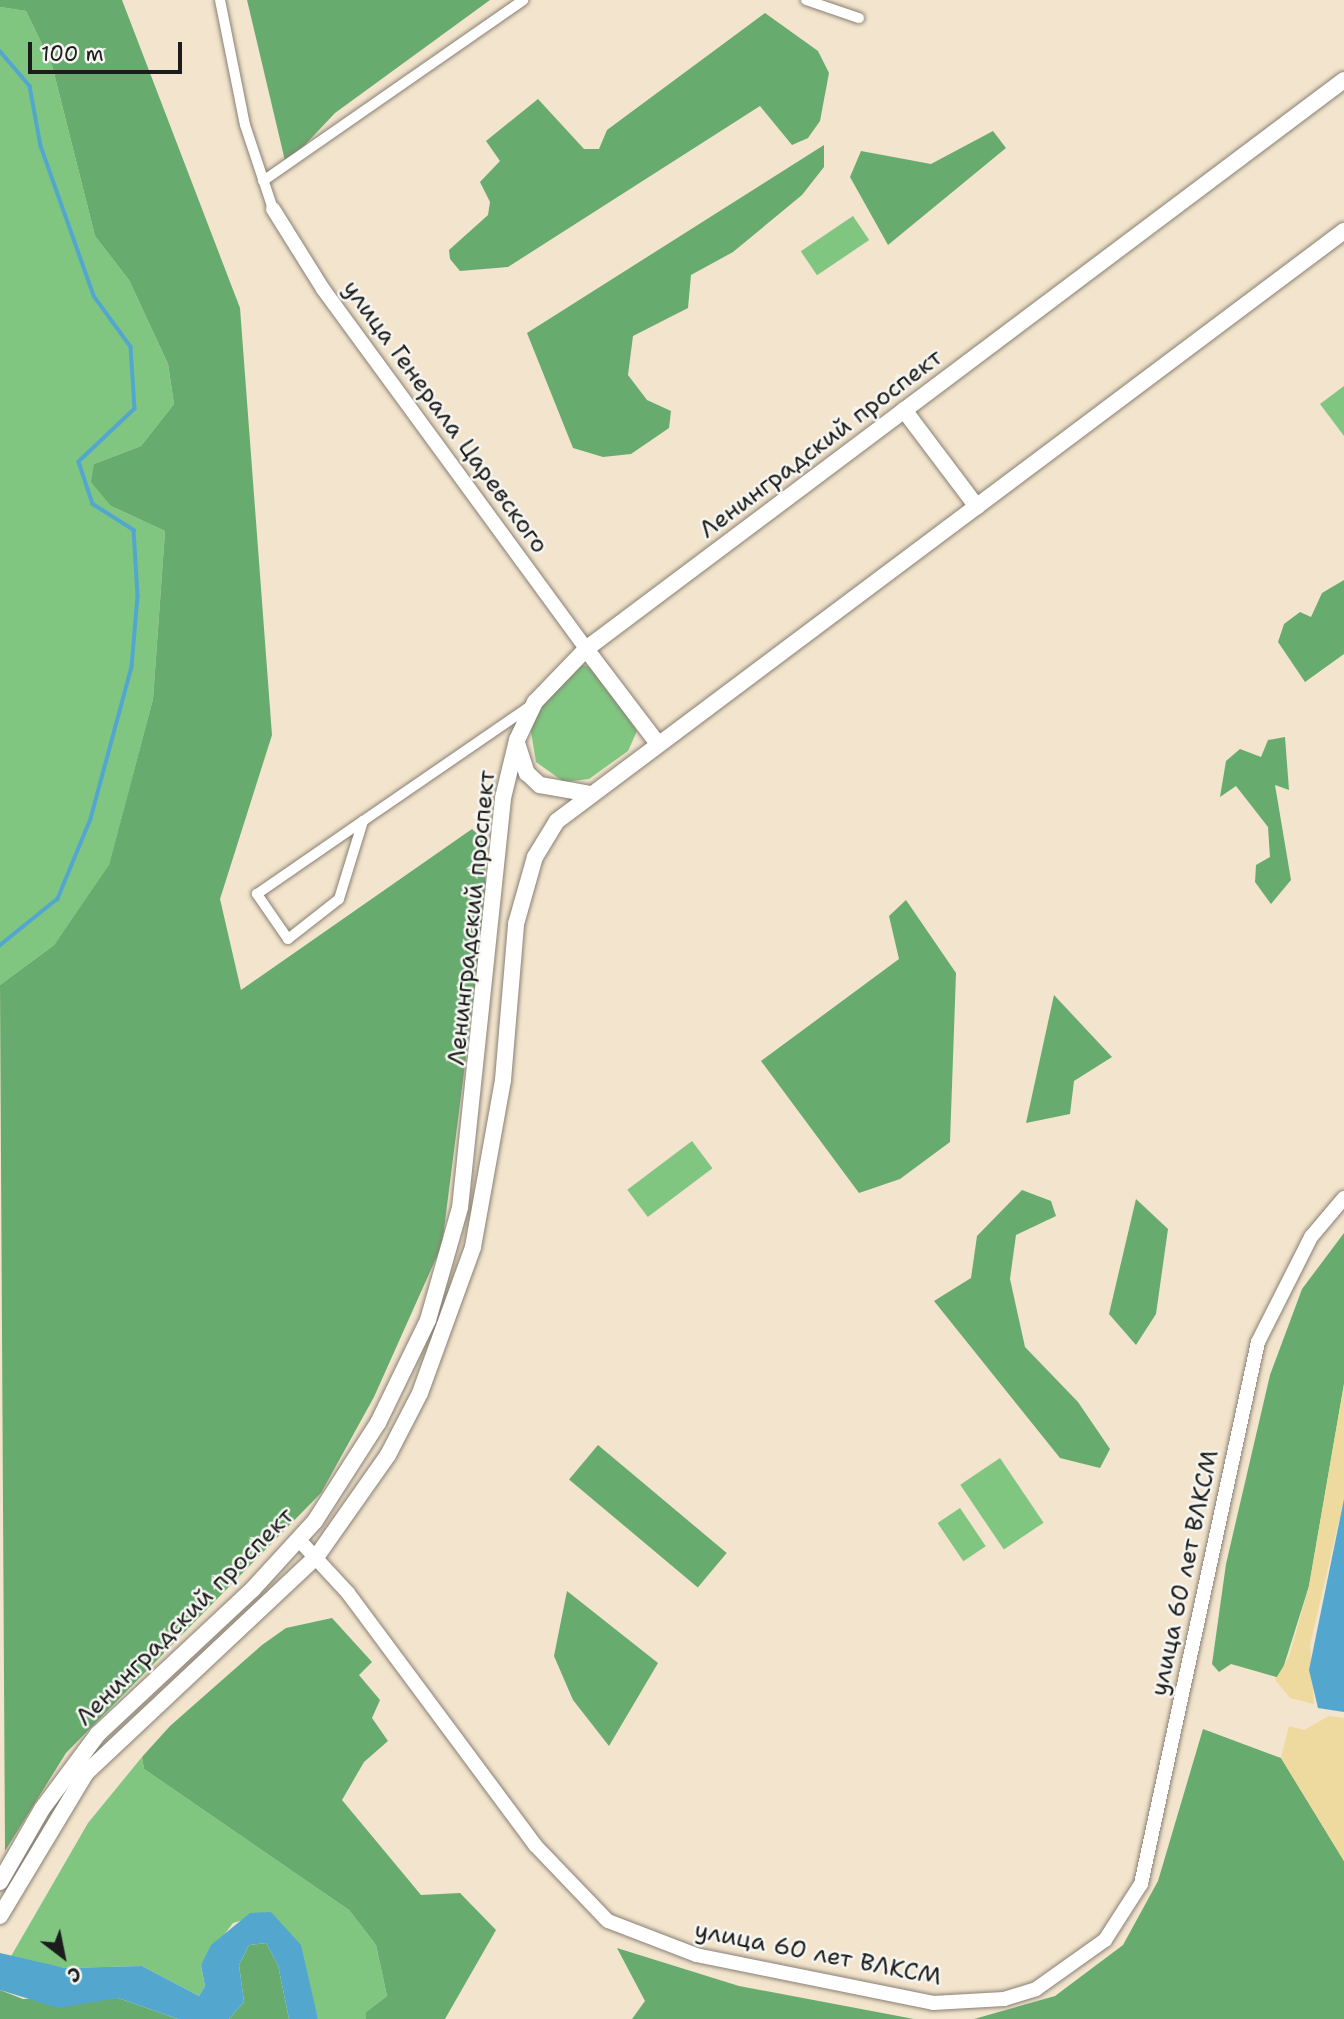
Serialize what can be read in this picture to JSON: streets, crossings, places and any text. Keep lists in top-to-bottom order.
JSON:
{
  "streets": {
    "main road": ["Ленинградский проспект"],
    "street": ["улица Генерала Царевского", "улица 60 лет ВЛКСМ"]
  },
  "crossings": [
    ["улица Генерала Царевского", "Ленинградский проспект"],
    ["Ленинградский проспект", "улица 60 лет ВЛКСМ"]
  ],
  "scale_bar": "100 m",
  "north": "bottom right"
}
